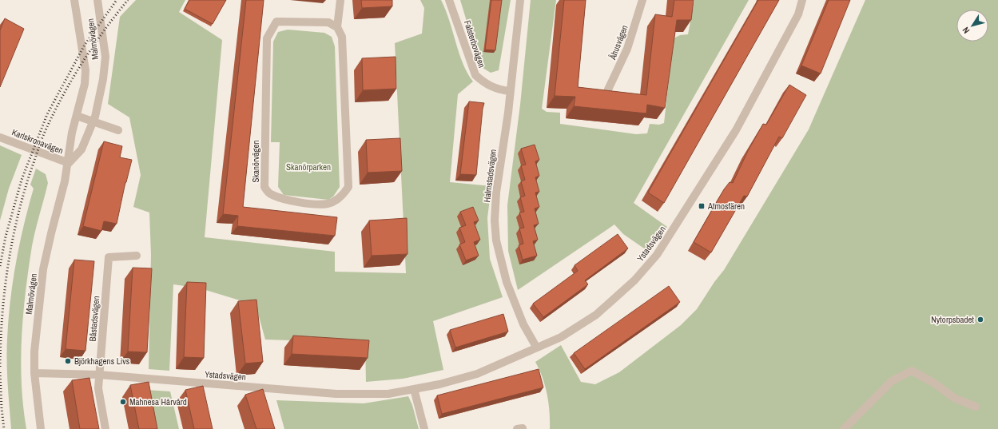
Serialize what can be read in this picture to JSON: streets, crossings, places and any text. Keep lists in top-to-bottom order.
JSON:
{
  "streets": {
    "street": [
      "Malmövägen",
      "Åhusvägen",
      "Falsterbovägen",
      "Karlskronavägen",
      "Skanörvägen",
      "Halmstadsvägen",
      "Ystadsvägen",
      "Båstadsvägen"
    ]
  },
  "crossings": [
    ["Malmövägen", "Karlskronavägen"],
    ["Malmövägen", "Ystadsvägen"],
    ["Falsterbovägen", "Halmstadsvägen"],
    ["Halmstadsvägen", "Ystadsvägen"],
    ["Ystadsvägen", "Båstadsvägen"]
  ],
  "parks": ["Skanörparken"],
  "places": {
    "transit": ["Atmosfären"],
    "other": ["Nytorpsbadet", "Björkhagens Livs", "Mahnesa Hårvård"]
  },
  "north": "bottom left"
}
